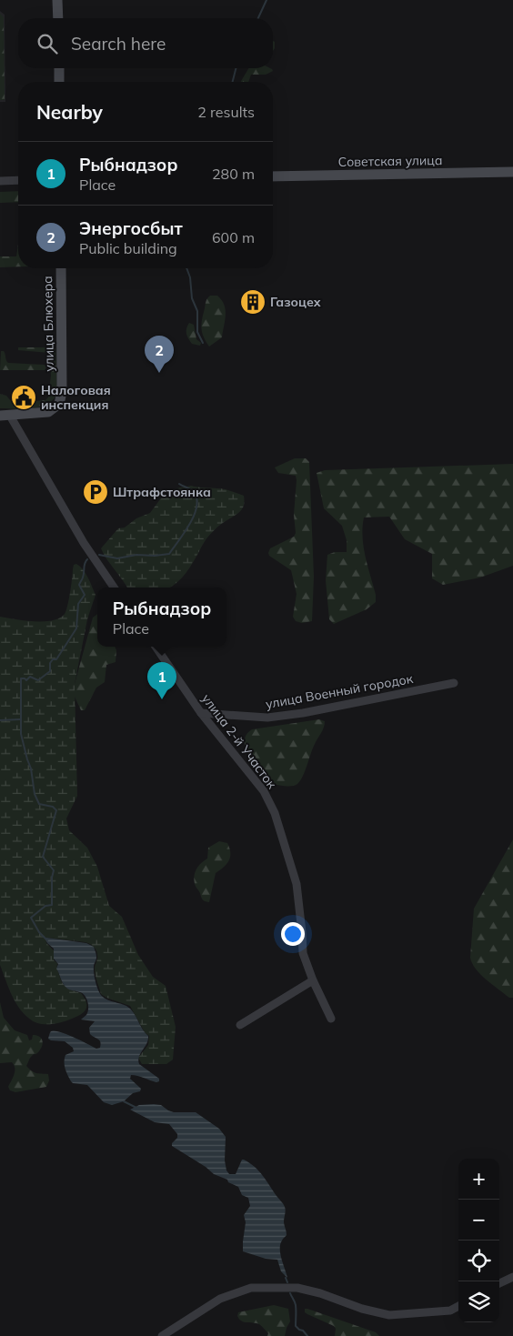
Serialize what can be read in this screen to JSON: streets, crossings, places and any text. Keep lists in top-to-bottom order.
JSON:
{
  "streets": {
    "street": [
      "Советская улица",
      "улица Блюхера",
      "улица Военный городок",
      "улица 2-й Участок"
    ]
  },
  "crossings": [
    ["улица Военный городок", "улица 2-й Участок"]
  ],
  "places": {
    "building": ["Газоцех"],
    "public building": ["Налоговая инспекция"],
    "parking": ["Штрафстоянка"]
  },
  "page": {
    "search": "Search here",
    "heading": ["Nearby", "2 results"],
    "list": [
      {
        "mark": "1",
        "name": "Рыбнадзор",
        "note": "Place",
        "value": "280 m"
      },
      {
        "mark": "2",
        "name": "Энергосбыт",
        "note": "Public building",
        "value": "600 m"
      }
    ],
    "pins": ["2", "1"],
    "popup": ["Рыбнадзор", "Place"],
    "map_buttons": ["+", "−"]
  }
}
